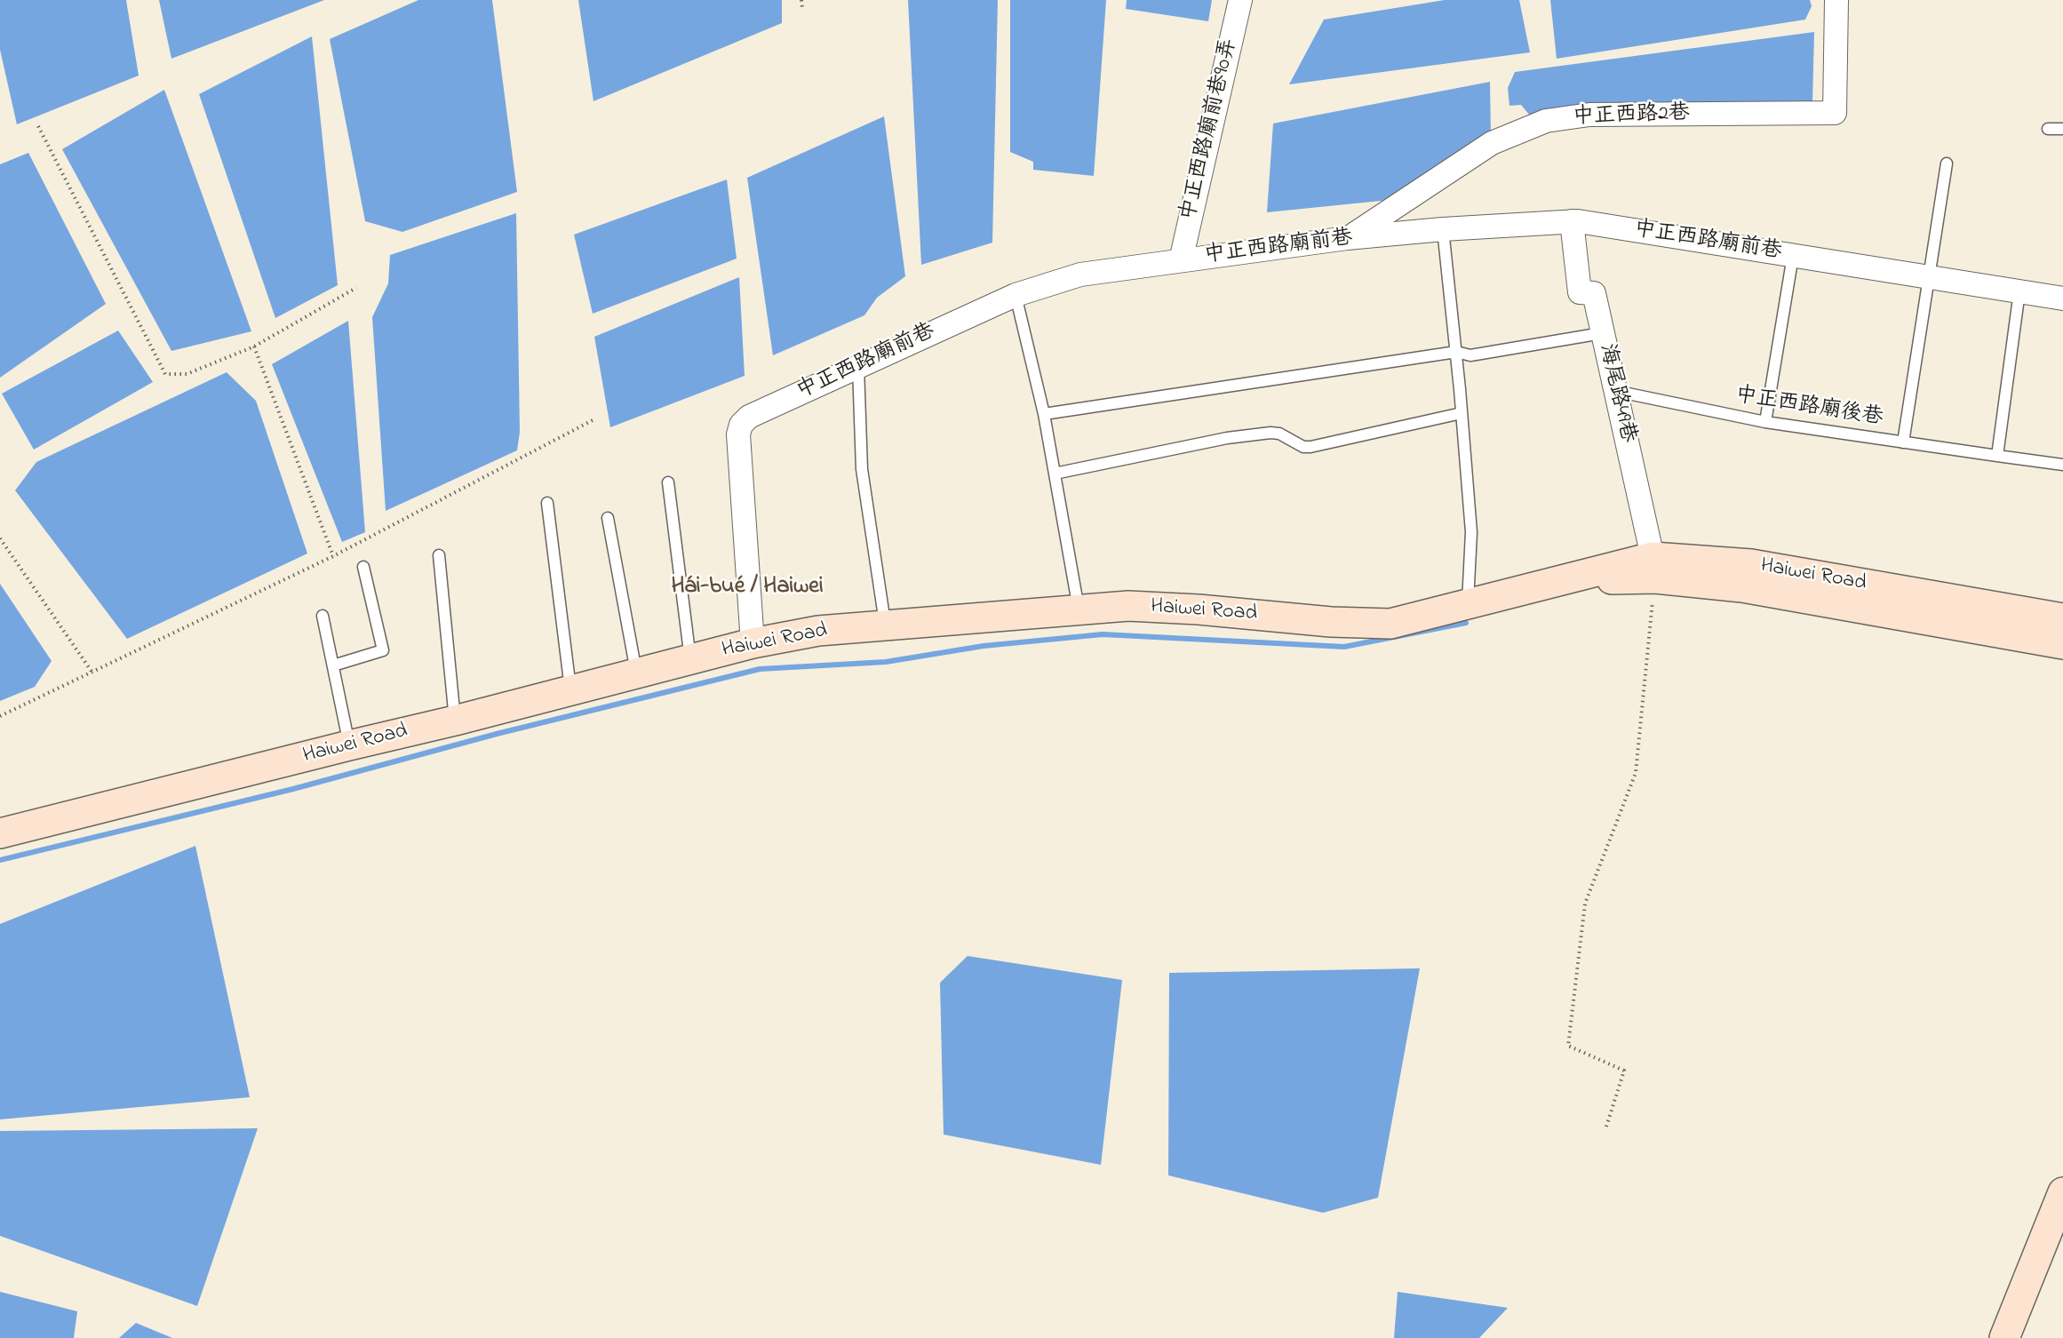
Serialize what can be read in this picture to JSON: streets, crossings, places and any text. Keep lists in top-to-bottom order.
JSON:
{
  "streets": {
    "street": [
      "中正西路2巷",
      "中正西路廟前巷90弄",
      "中正西路廟前巷",
      "海尾路49巷",
      "Haiwei Road"
    ],
    "lane": ["中正西路廟後巷"]
  },
  "crossings": [
    ["中正西路2巷", "中正西路廟前巷"],
    ["中正西路廟前巷90弄", "中正西路廟前巷"],
    ["中正西路廟前巷", "海尾路49巷"],
    ["中正西路廟前巷", "Haiwei Road"],
    ["海尾路49巷", "中正西路廟後巷"],
    ["海尾路49巷", "Haiwei Road"]
  ],
  "districts": ["Hái-bué / Haiwei"]
}
